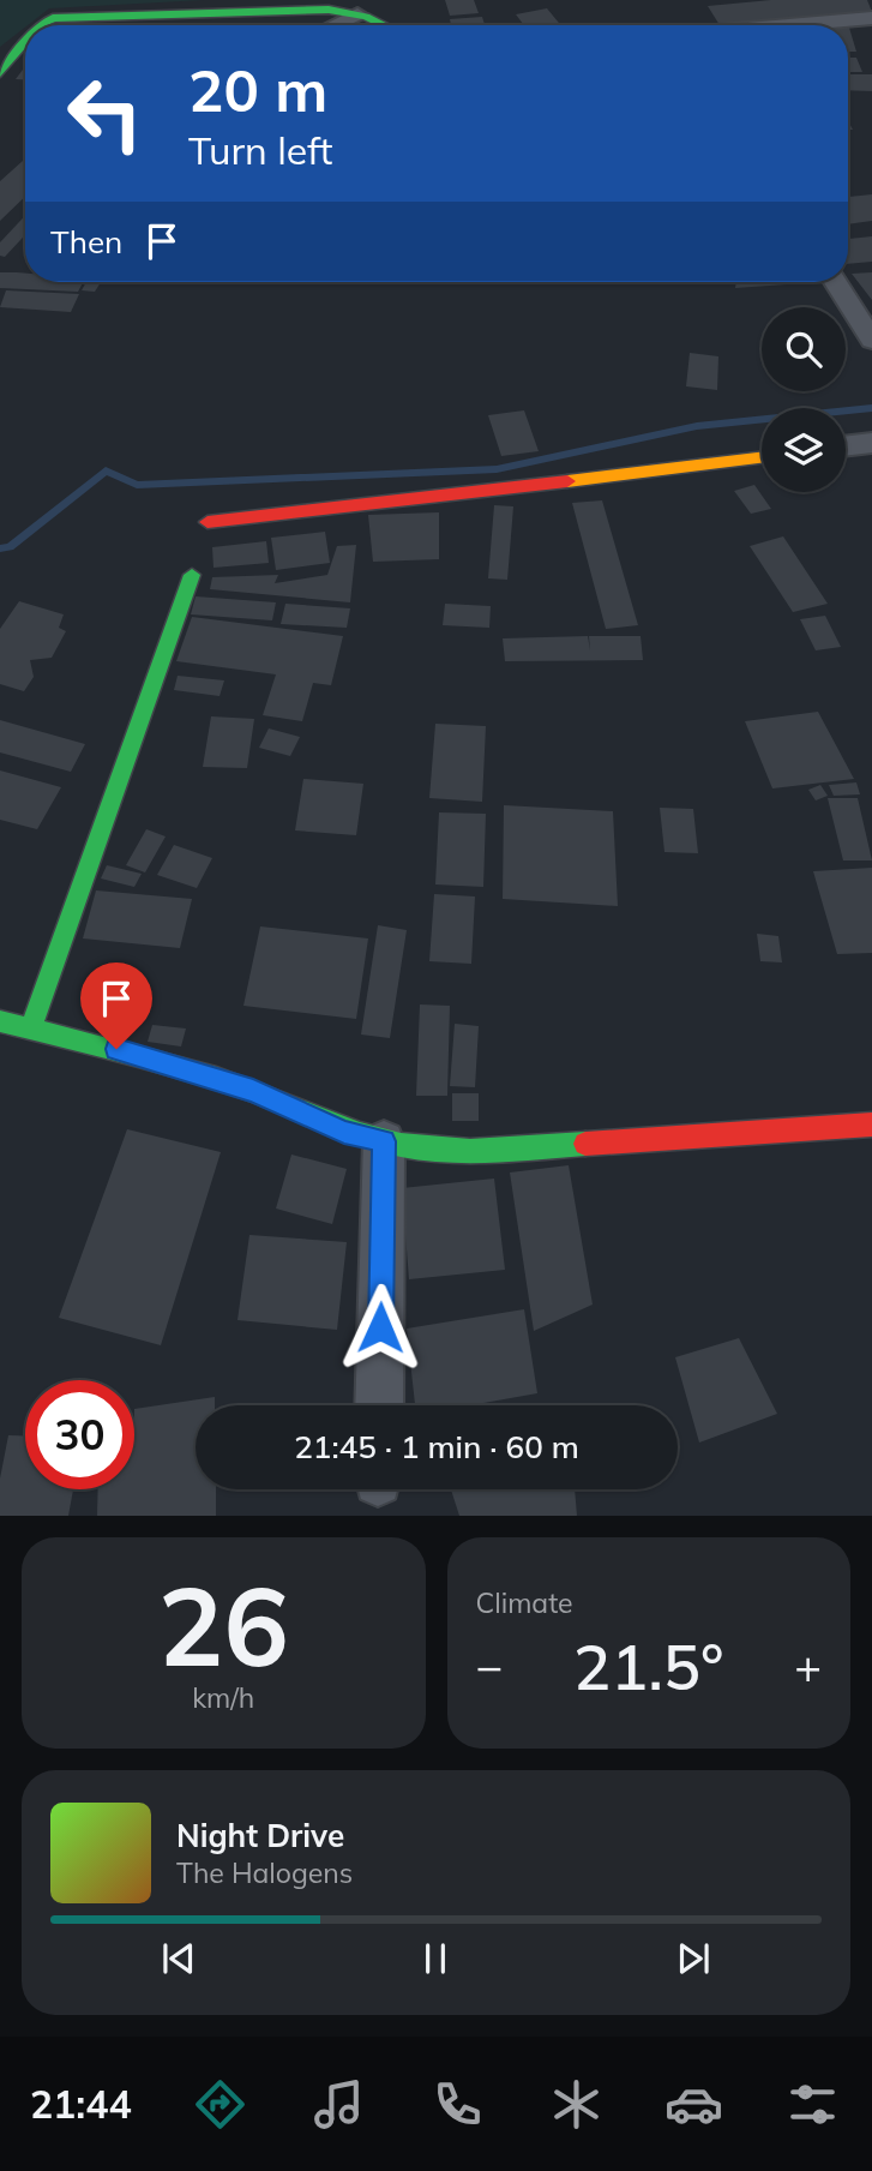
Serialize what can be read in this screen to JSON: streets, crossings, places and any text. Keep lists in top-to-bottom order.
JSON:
{
  "page": {
    "turn": ["20 m", "Turn left"],
    "then": "Then",
    "limit": "30",
    "trip": "21:45 · 1 min · 60 m",
    "tile": [
      ["26", "km/h"],
      "Climate"
    ],
    "heat": ["−", "21.5°", "+"],
    "song": ["Night Drive", "The Halogens"],
    "tabs": "21:44"
  }
}
